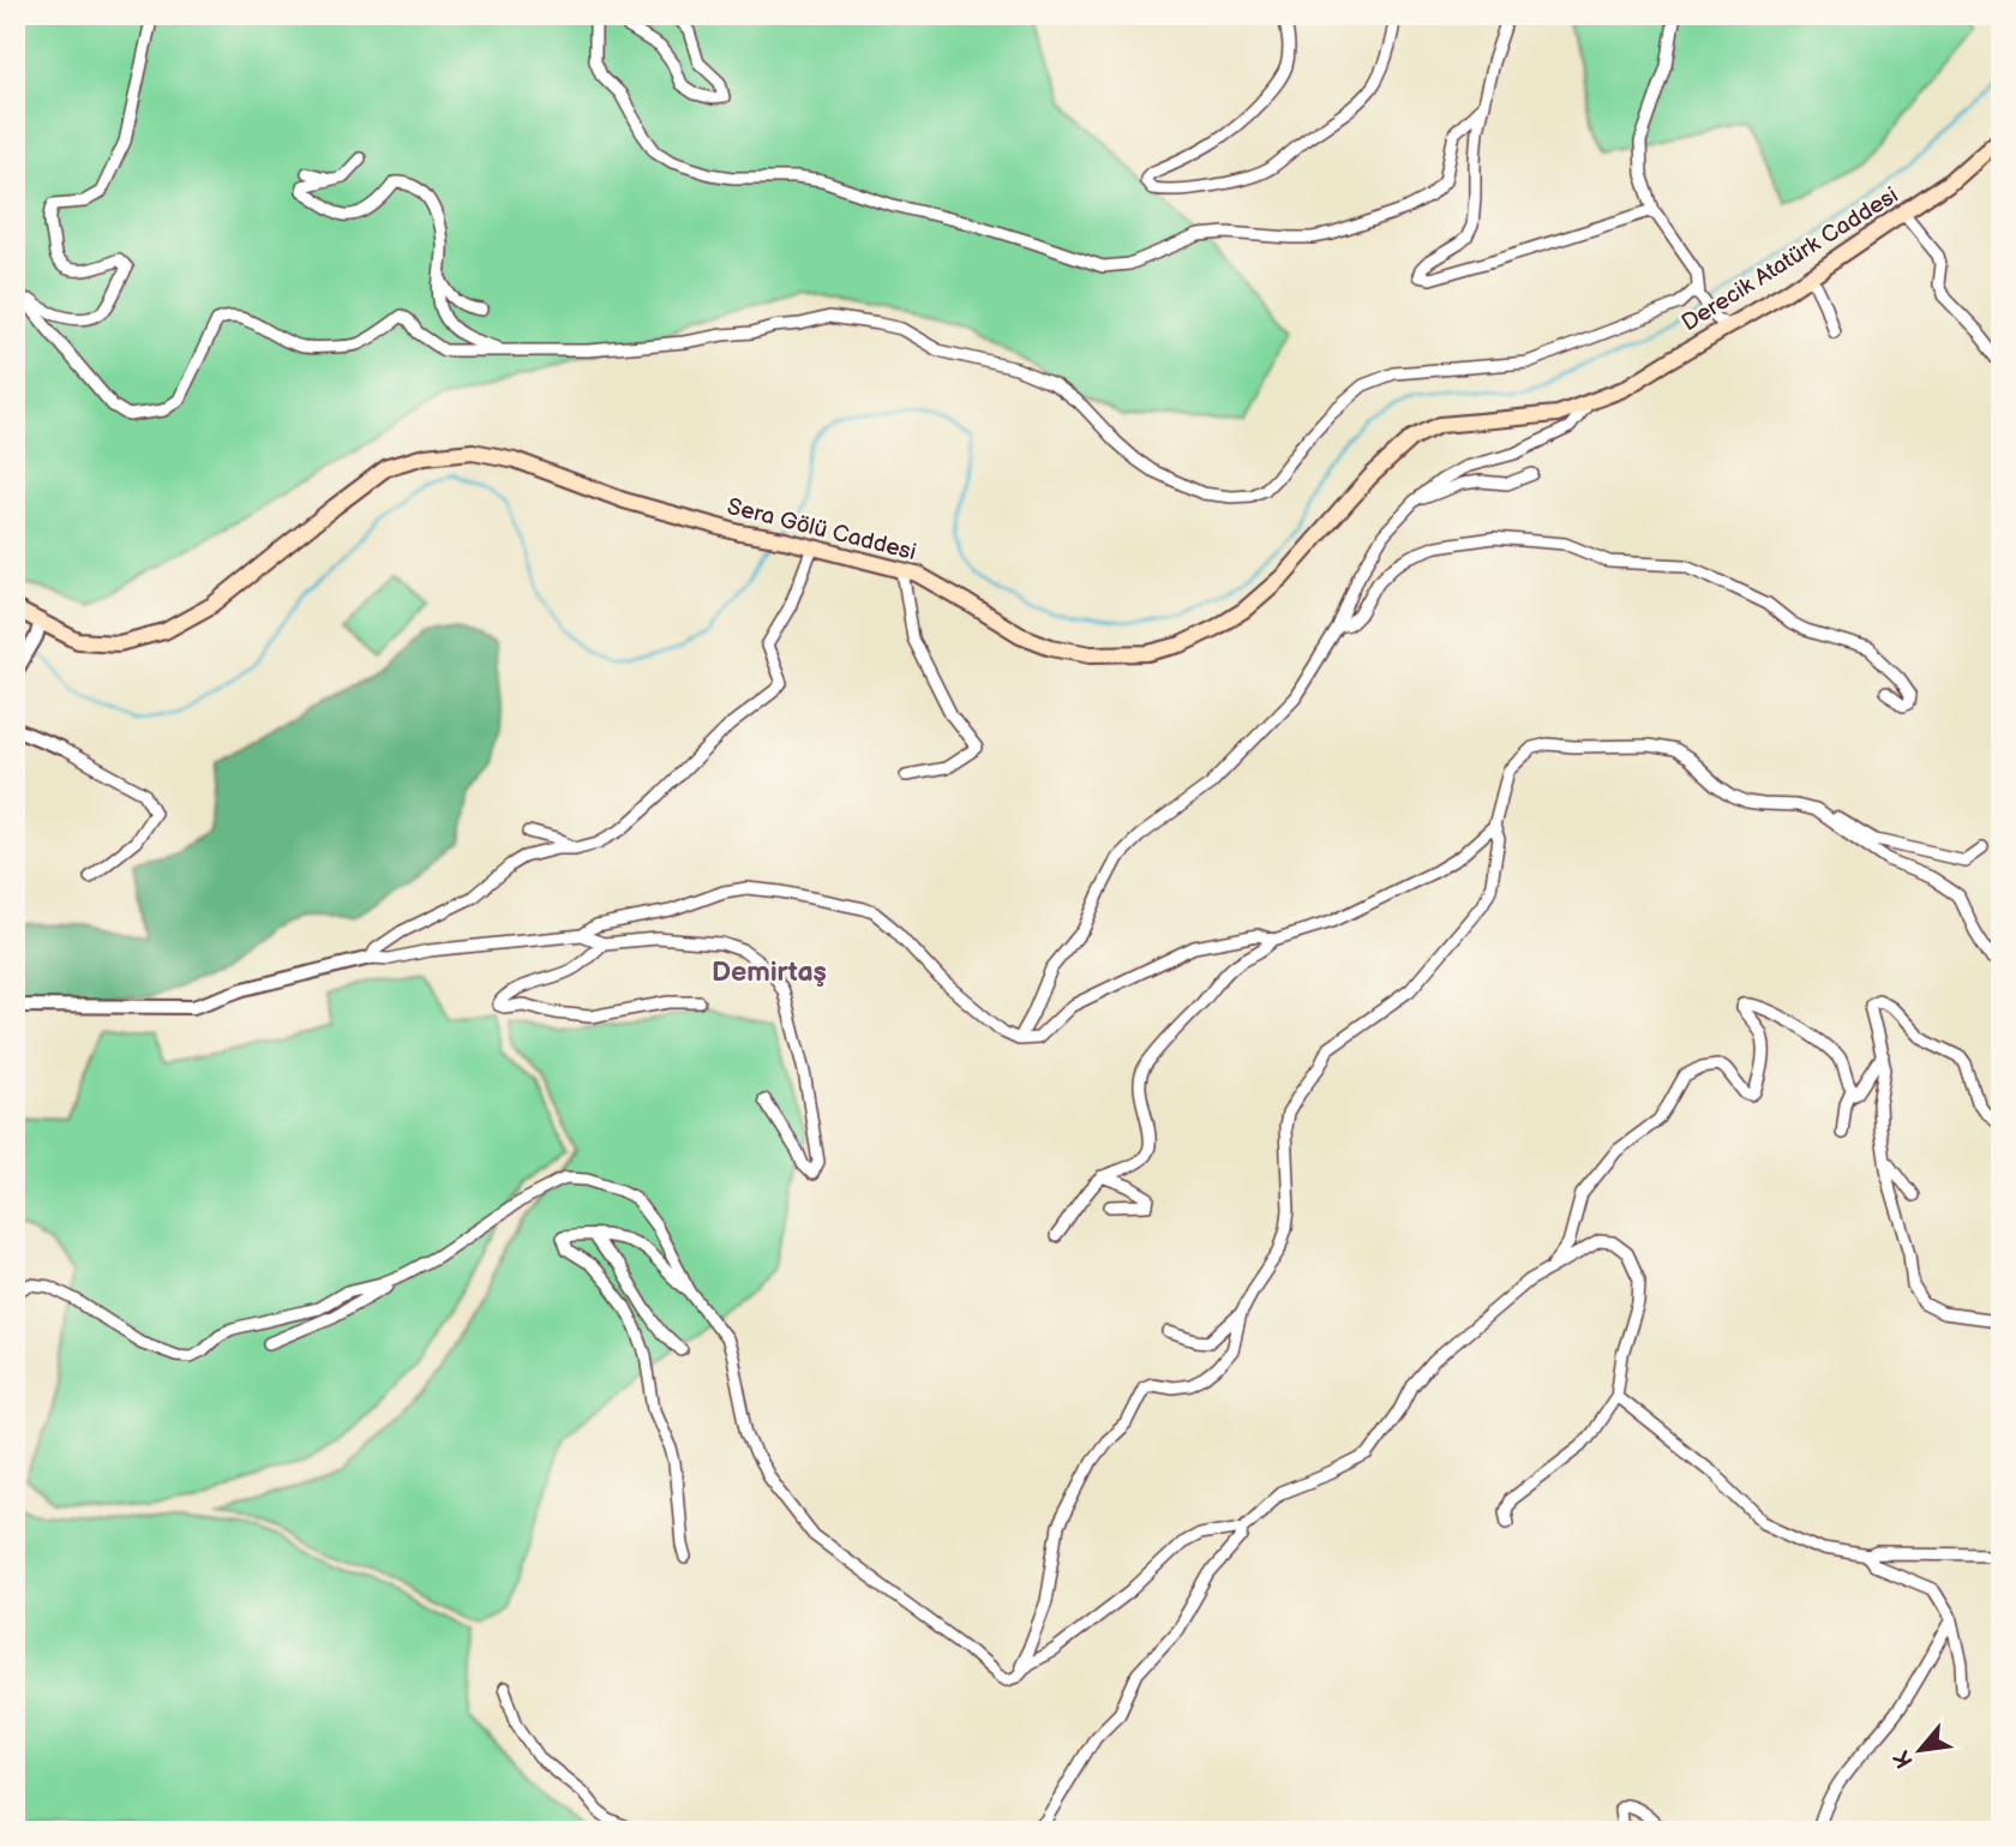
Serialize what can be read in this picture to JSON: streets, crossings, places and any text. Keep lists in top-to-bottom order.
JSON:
{
  "streets": {
    "main road": ["Derecik Atatürk Caddesi", "Sera Gölü Caddesi"]
  },
  "crossings": [
    ["Derecik Atatürk Caddesi", "Sera Gölü Caddesi"]
  ],
  "districts": ["Demirtaş"],
  "north": "bottom left"
}
